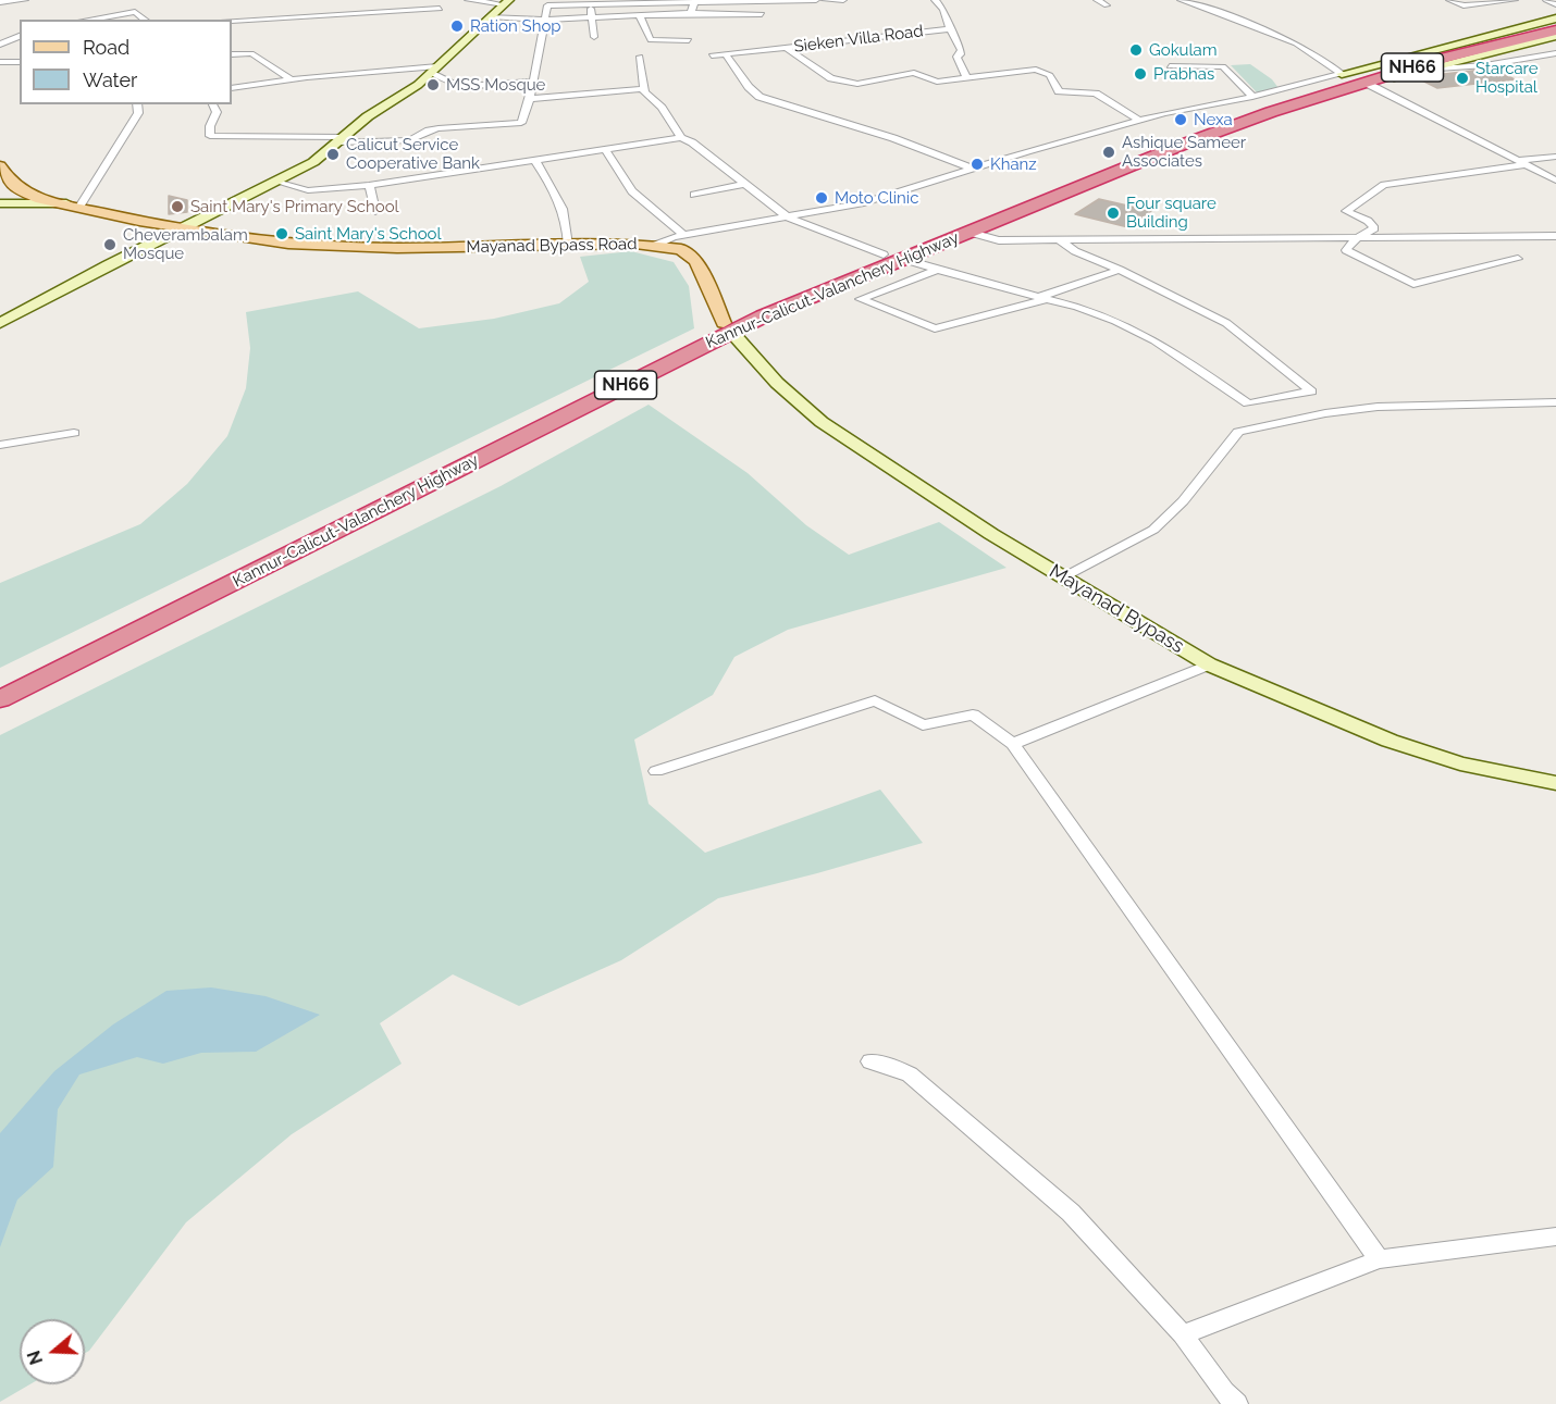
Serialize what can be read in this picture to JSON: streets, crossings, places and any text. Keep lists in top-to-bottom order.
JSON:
{
  "streets": {
    "highway": ["NH66", "Kannur-Calicut-Valanchery Highway"],
    "main road": ["Mayanad Bypass Road"],
    "street": ["Sieken Villa Road", "Mayanad Bypass"]
  },
  "crossings": [
    ["Mayanad Bypass Road", "Kannur-Calicut-Valanchery Highway"],
    ["Mayanad Bypass Road", "Mayanad Bypass"],
    ["Kannur-Calicut-Valanchery Highway", "Mayanad Bypass"]
  ],
  "places": [
    "Ration Shop",
    "Gokulam",
    "Prabhas",
    "Starcare Hospital",
    "MSS Mosque",
    "Nexa",
    "Ashique Sameer Associates",
    "Calicut Service Cooperative Bank",
    "Khanz",
    "Moto Clinic",
    "Saint Mary's Primary School",
    "Four square Building",
    "Saint Mary's School",
    "Cheverambalam Mosque"
  ],
  "legend": ["Road", "Water"],
  "north": "left"
}
